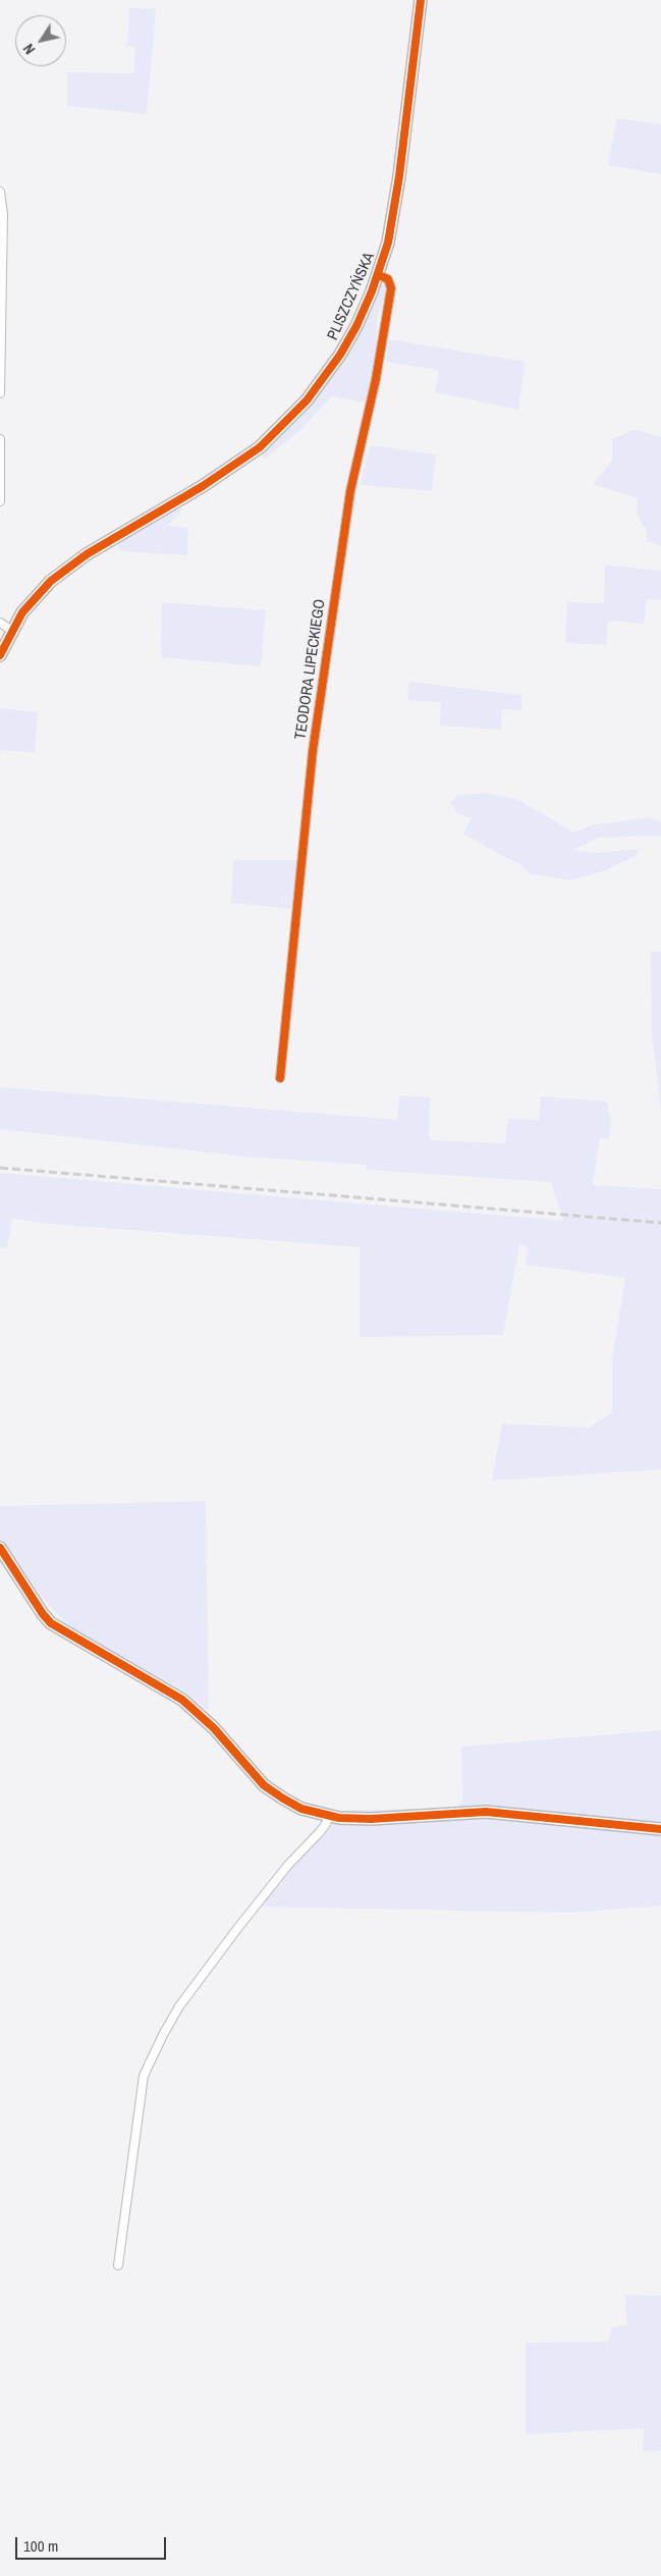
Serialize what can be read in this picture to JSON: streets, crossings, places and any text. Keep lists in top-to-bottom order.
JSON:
{
  "streets": {
    "street": ["PLISZCZYŃSKA", "TEODORA LIPECKIEGO"]
  },
  "crossings": [
    ["PLISZCZYŃSKA", "TEODORA LIPECKIEGO"]
  ],
  "scale_bar": "100 m",
  "north": "bottom left"
}
